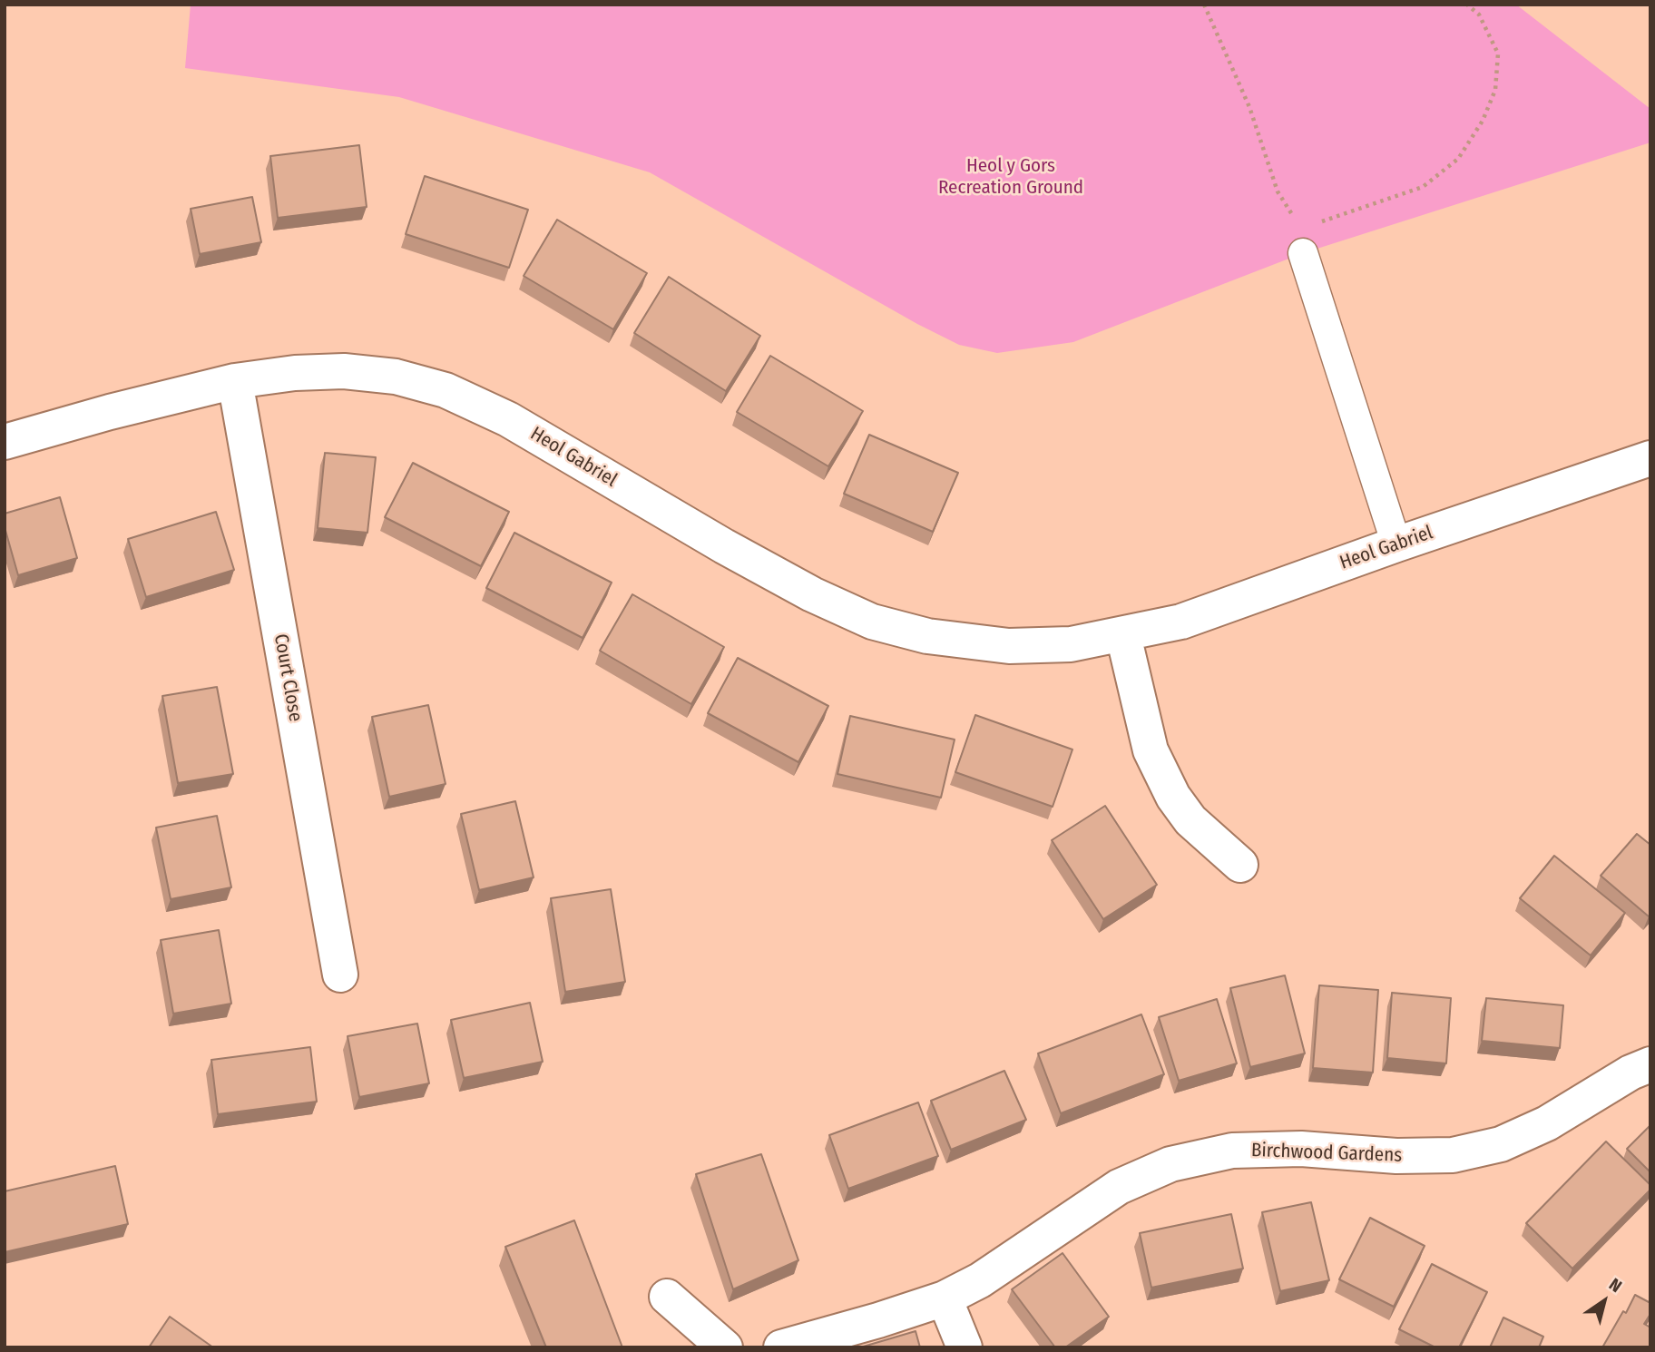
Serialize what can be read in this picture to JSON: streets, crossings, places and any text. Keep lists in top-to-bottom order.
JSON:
{
  "streets": {
    "street": ["Heol Gabriel", "Court Close", "Birchwood Gardens"]
  },
  "crossings": [
    ["Heol Gabriel", "Court Close"]
  ],
  "parks": ["Heol y Gors Recreation Ground"],
  "north": "top right"
}
